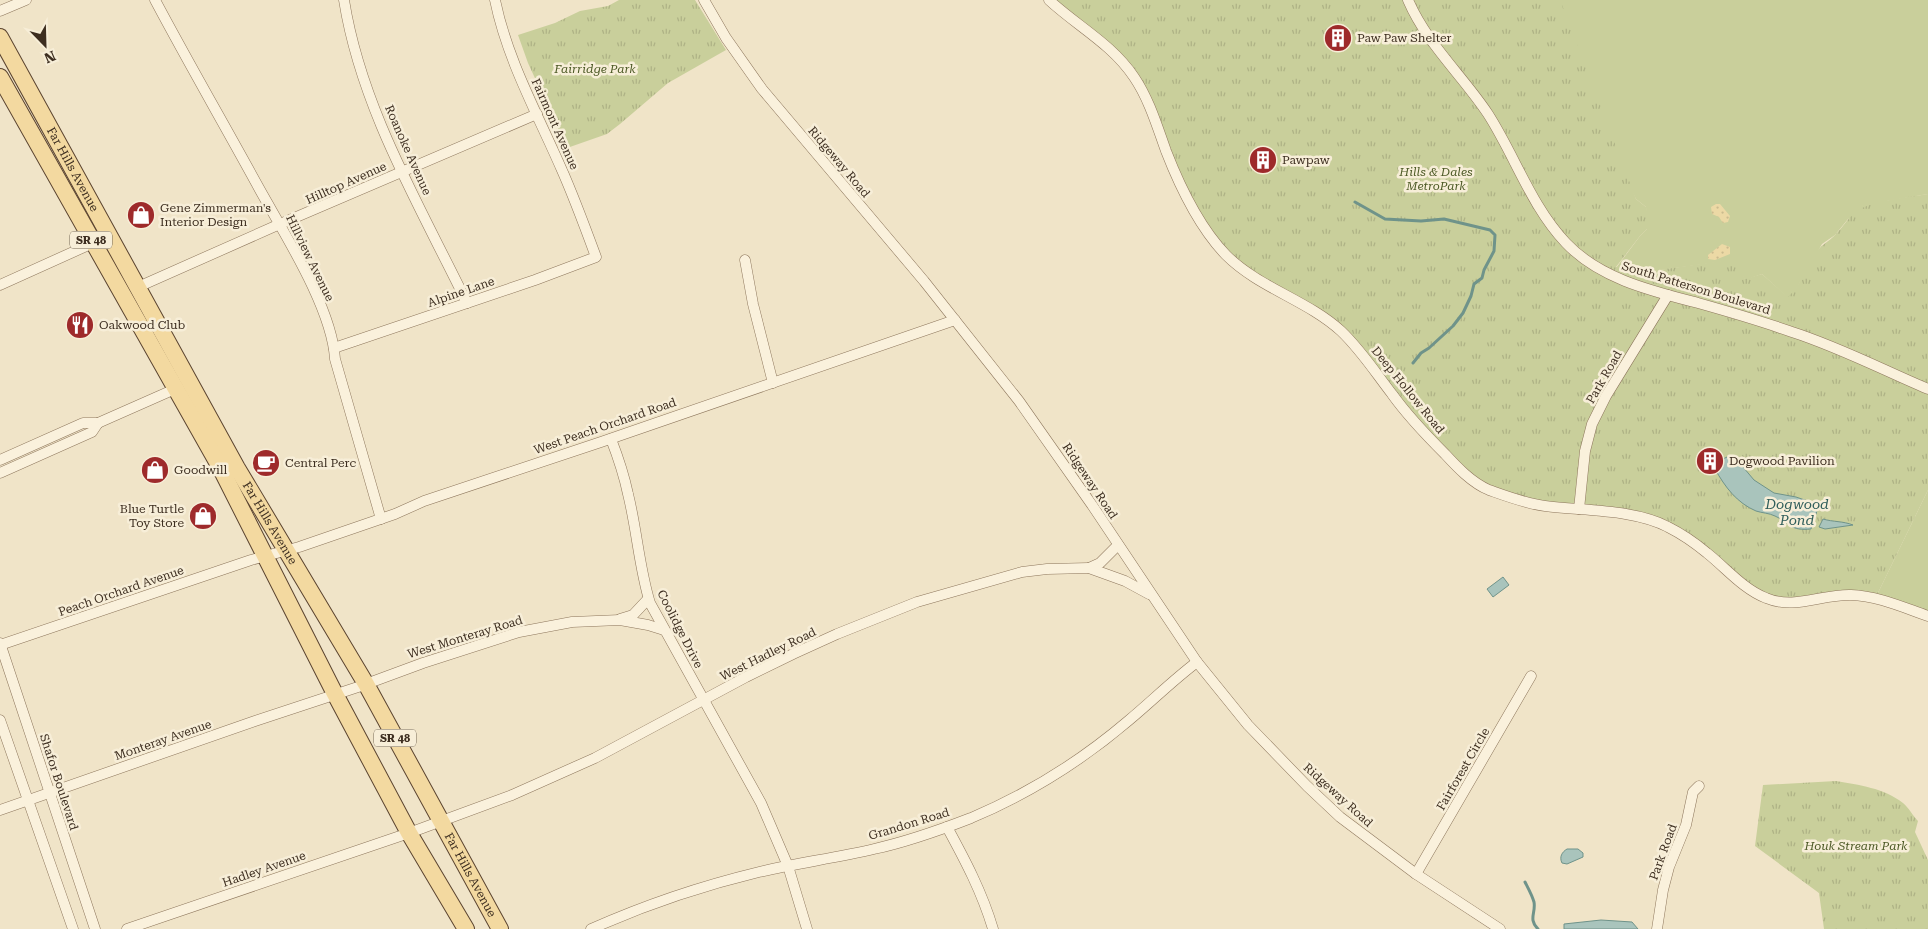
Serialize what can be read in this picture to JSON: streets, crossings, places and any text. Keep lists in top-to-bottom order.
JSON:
{
  "streets": {
    "main road": ["Far Hills Avenue", "SR 48"],
    "street": [
      "Fairmont Avenue",
      "Roanoke Avenue",
      "Ridgeway Road",
      "Hilltop Avenue",
      "Hillview Avenue",
      "South Patterson Boulevard",
      "Alpine Lane",
      "Park Road",
      "Deep Hollow Road",
      "West Peach Orchard Road",
      "Peach Orchard Avenue",
      "Coolidge Drive",
      "West Monteray Road",
      "West Hadley Road",
      "Monteray Avenue",
      "Fairforest Circle",
      "Shafor Boulevard",
      "Grandon Road",
      "Hadley Avenue"
    ]
  },
  "crossings": [
    ["Fairmont Avenue", "Hilltop Avenue"],
    ["Fairmont Avenue", "Alpine Lane"],
    ["Roanoke Avenue", "Hilltop Avenue"],
    ["Roanoke Avenue", "Alpine Lane"],
    ["Ridgeway Road", "West Peach Orchard Road"],
    ["Ridgeway Road", "West Hadley Road"],
    ["Ridgeway Road", "Fairforest Circle"],
    ["Ridgeway Road", "Grandon Road"],
    ["Far Hills Avenue", "Hilltop Avenue"],
    ["Far Hills Avenue", "West Peach Orchard Road"],
    ["Far Hills Avenue", "Peach Orchard Avenue"],
    ["Far Hills Avenue", "West Monteray Road"],
    ["Far Hills Avenue", "West Hadley Road"],
    ["Far Hills Avenue", "Monteray Avenue"],
    ["Far Hills Avenue", "Hadley Avenue"],
    ["Hilltop Avenue", "Hillview Avenue"],
    ["Hillview Avenue", "Alpine Lane"],
    ["Hillview Avenue", "West Peach Orchard Road"],
    ["South Patterson Boulevard", "Park Road"],
    ["Park Road", "Deep Hollow Road"],
    ["West Peach Orchard Road", "Peach Orchard Avenue"],
    ["West Peach Orchard Road", "Coolidge Drive"],
    ["Peach Orchard Avenue", "Shafor Boulevard"],
    ["Coolidge Drive", "West Monteray Road"],
    ["Coolidge Drive", "West Hadley Road"],
    ["Coolidge Drive", "Grandon Road"],
    ["West Monteray Road", "Monteray Avenue"],
    ["West Hadley Road", "Hadley Avenue"],
    ["Monteray Avenue", "Shafor Boulevard"]
  ],
  "water": ["Dogwood Pond"],
  "parks": ["Fairridge Park", "Hills & Dales MetroPark", "Houk Stream Park"],
  "places": {
    "building": ["Paw Paw Shelter", "Pawpaw", "Dogwood Pavilion"],
    "shop": ["Gene Zimmerman's Interior Design", "Goodwill", "Blue Turtle Toy Store"],
    "restaurant": ["Oakwood Club"],
    "cafe": ["Central Perc"]
  },
  "north": "bottom right"
}
